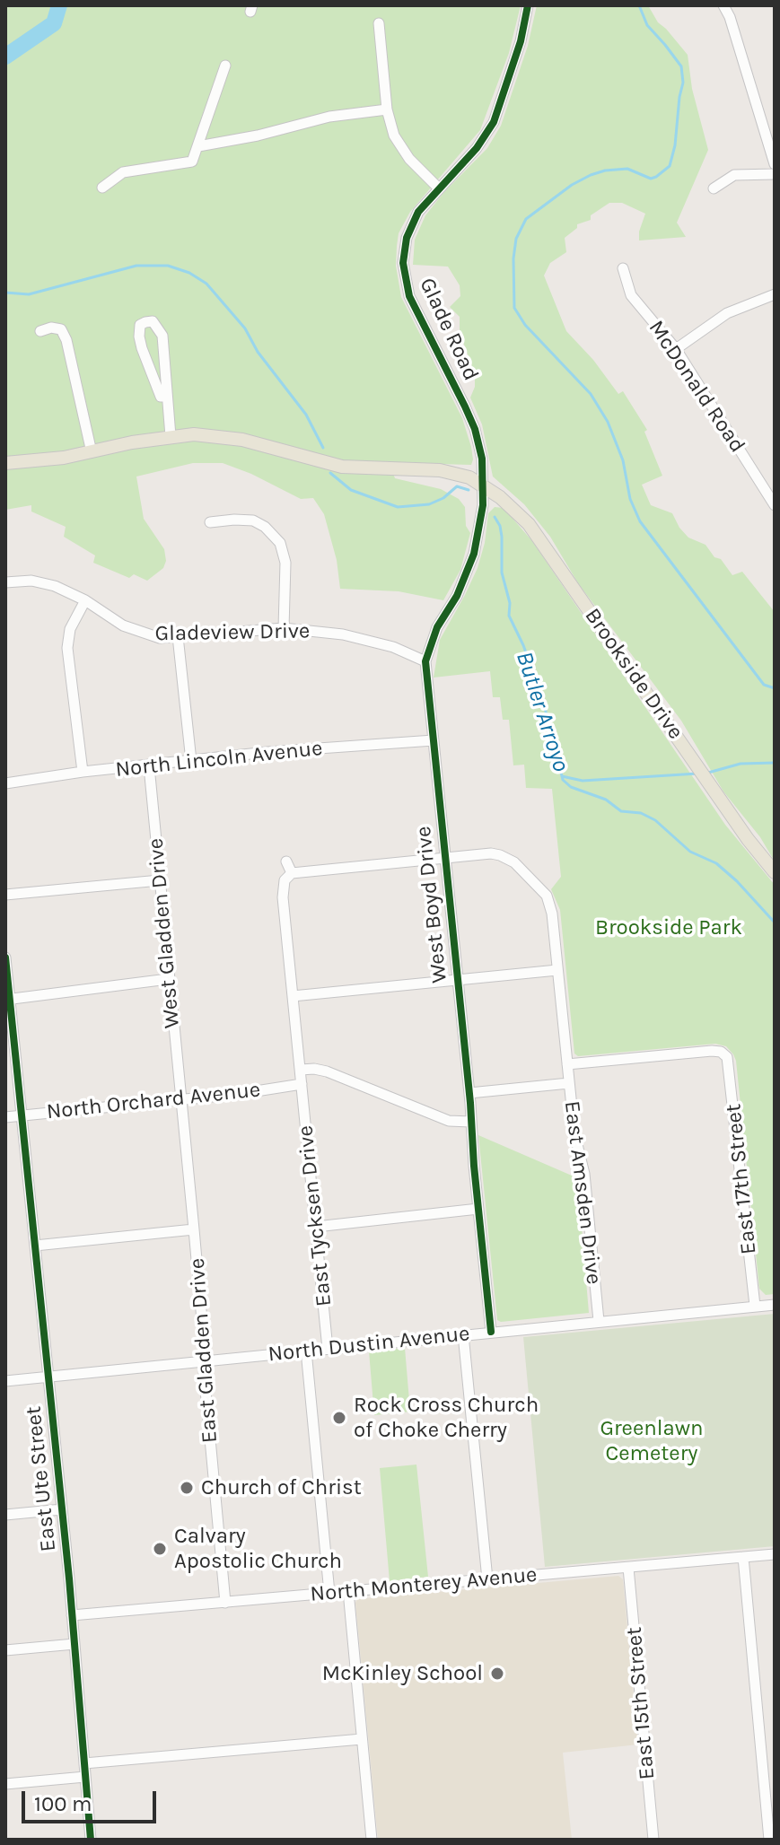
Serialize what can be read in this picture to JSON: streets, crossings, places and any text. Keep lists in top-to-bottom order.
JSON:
{
  "streets": {
    "main road": ["Brookside Drive"],
    "street": [
      "Glade Road",
      "McDonald Road",
      "Gladeview Drive",
      "North Lincoln Avenue",
      "West Boyd Drive",
      "West Gladden Drive",
      "North Orchard Avenue",
      "East 17th Street",
      "East Amsden Drive",
      "East Tycksen Drive",
      "North Dustin Avenue",
      "East Gladden Drive",
      "East Ute Street",
      "North Monterey Avenue",
      "East 15th Street"
    ]
  },
  "crossings": [
    ["Glade Road", "Brookside Drive"],
    ["Glade Road", "West Boyd Drive"],
    ["Gladeview Drive", "West Boyd Drive"],
    ["Brookside Drive", "West Boyd Drive"],
    ["North Lincoln Avenue", "West Boyd Drive"],
    ["North Lincoln Avenue", "West Gladden Drive"],
    ["West Boyd Drive", "East Amsden Drive"],
    ["West Boyd Drive", "North Dustin Avenue"],
    ["West Gladden Drive", "North Orchard Avenue"],
    ["West Gladden Drive", "East Gladden Drive"],
    ["North Orchard Avenue", "East Tycksen Drive"],
    ["North Orchard Avenue", "East Gladden Drive"],
    ["North Orchard Avenue", "East Ute Street"],
    ["East 17th Street", "East Amsden Drive"],
    ["East 17th Street", "North Dustin Avenue"],
    ["East Amsden Drive", "North Dustin Avenue"],
    ["East Tycksen Drive", "North Dustin Avenue"],
    ["North Dustin Avenue", "East Gladden Drive"],
    ["North Dustin Avenue", "East Ute Street"],
    ["East Gladden Drive", "North Monterey Avenue"],
    ["East Ute Street", "North Monterey Avenue"],
    ["North Monterey Avenue", "East 15th Street"]
  ],
  "water": ["Butler Arroyo"],
  "parks": ["Brookside Park", "Greenlawn Cemetery"],
  "places": [
    "Rock Cross Church of Choke Cherry",
    "Church of Christ",
    "Calvary Apostolic Church",
    "McKinley School"
  ],
  "scale_bar": "100 m"
}
